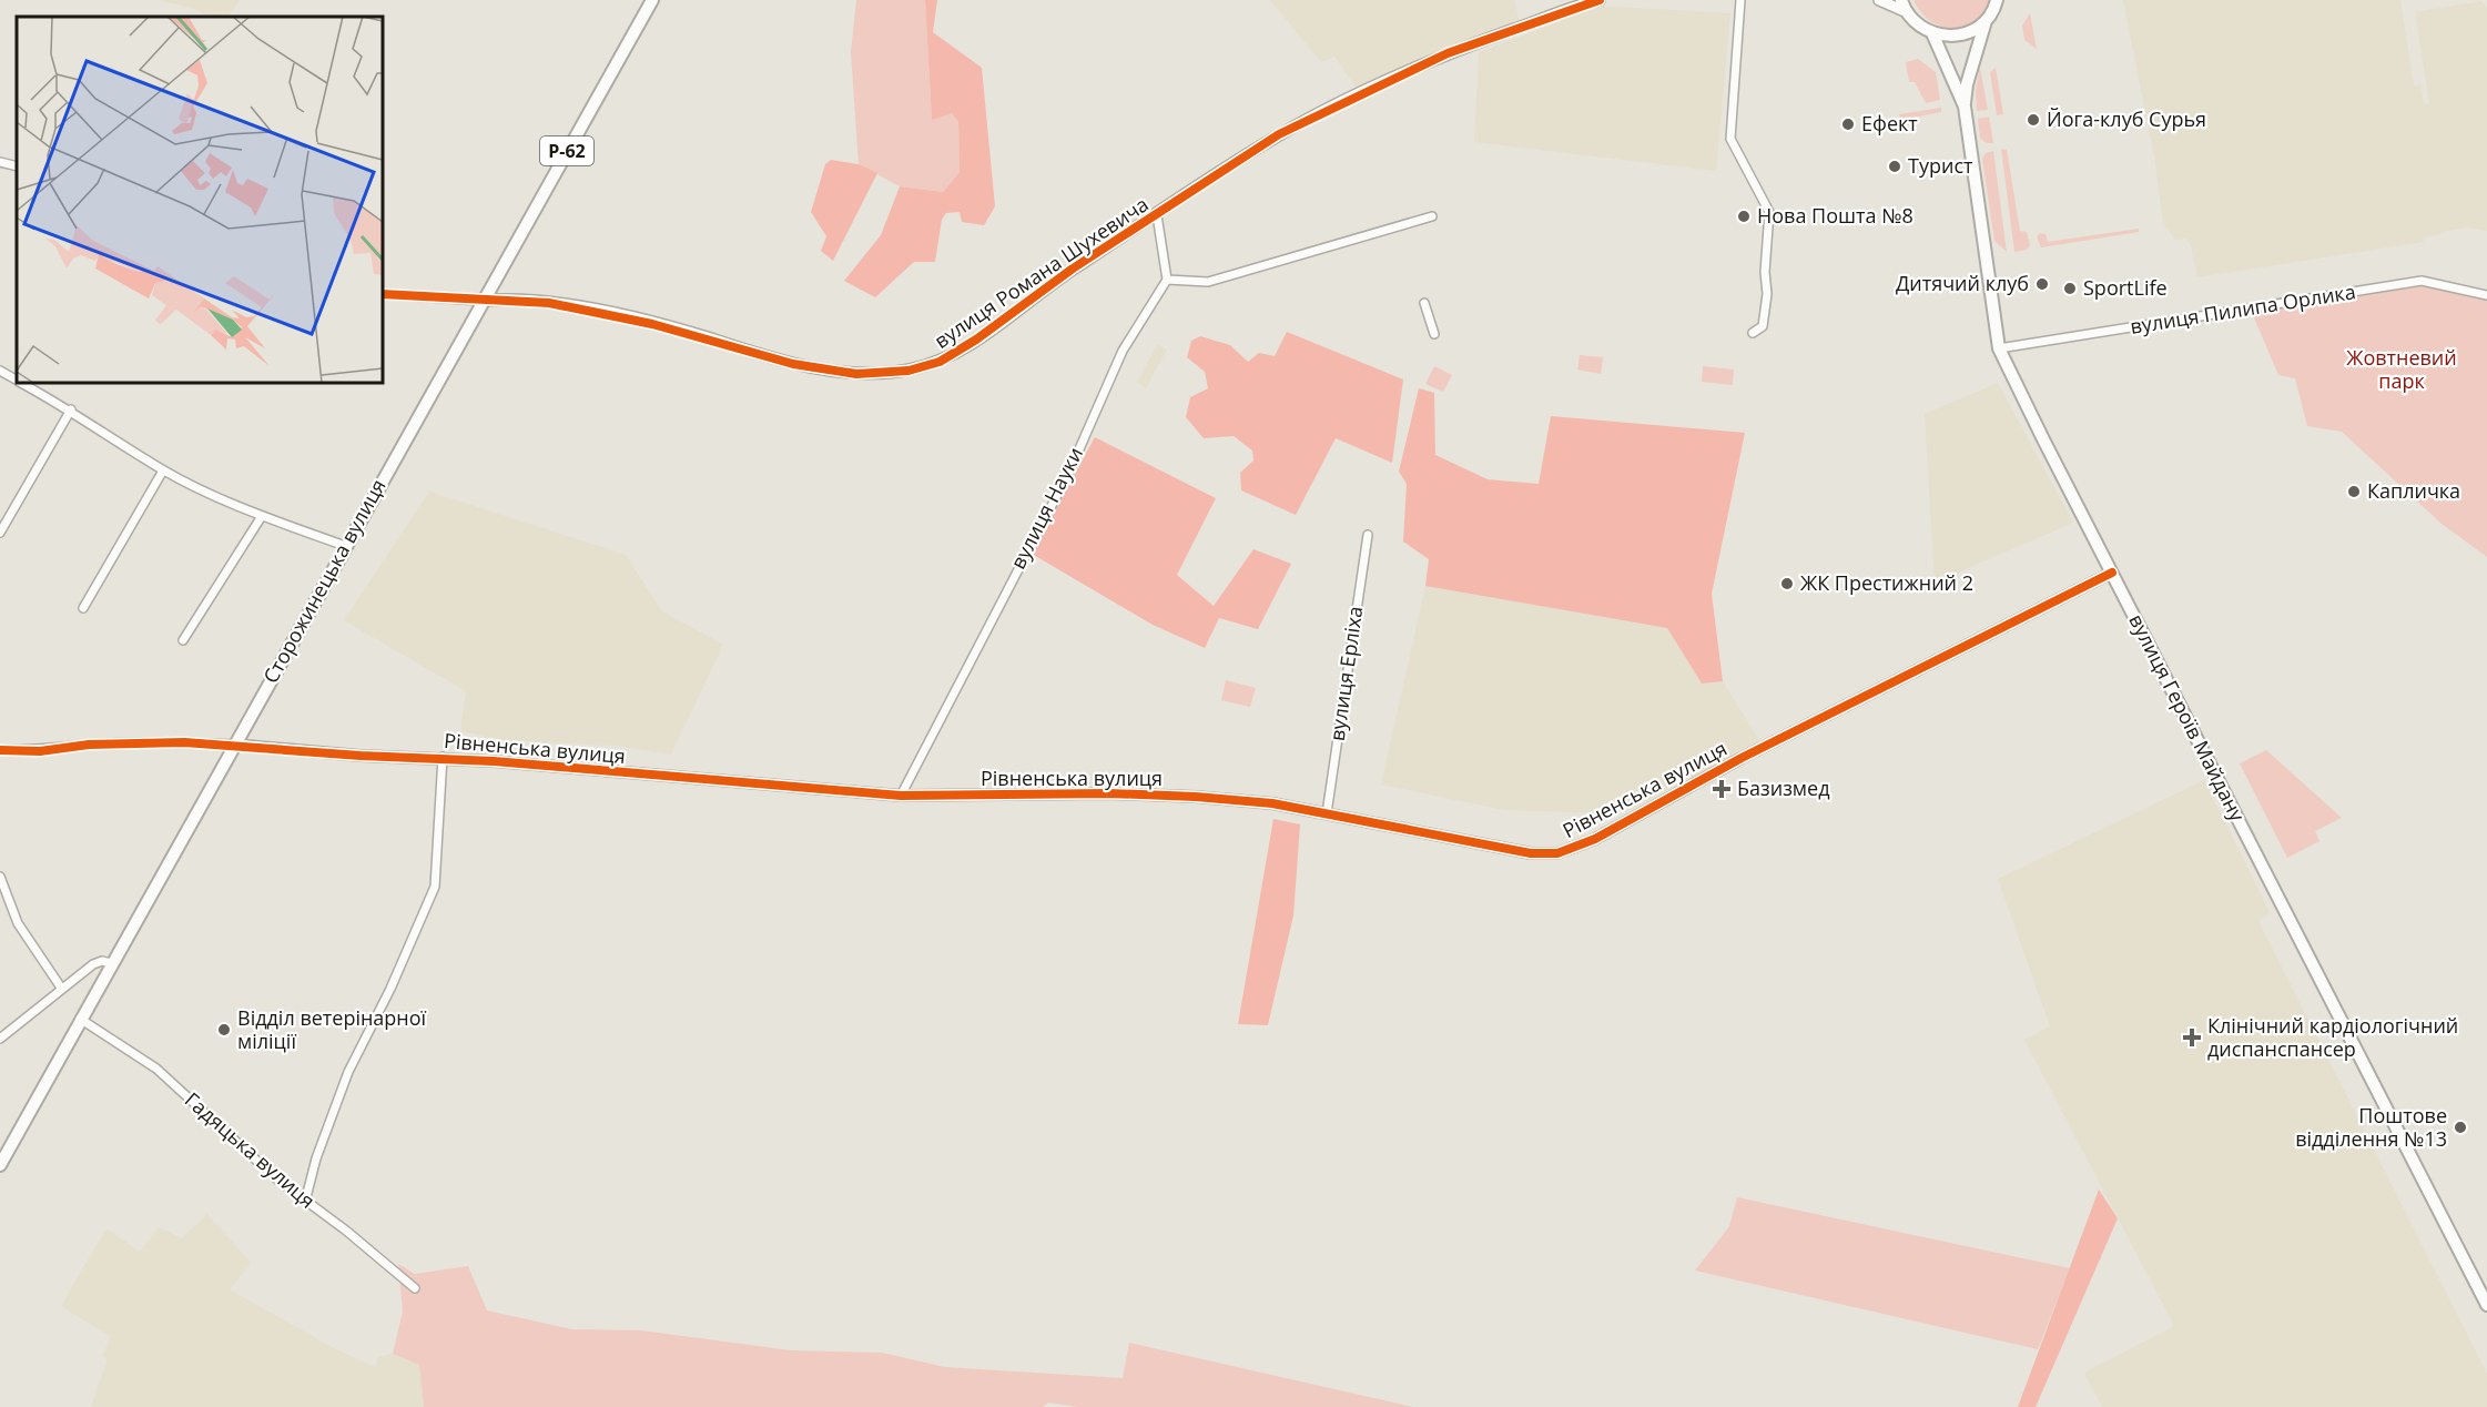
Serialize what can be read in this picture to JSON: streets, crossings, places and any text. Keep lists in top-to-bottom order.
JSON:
{
  "streets": {
    "main road": ["Р-62", "Сторожинецька вулиця", "вулиця Героїв Майдану"],
    "street": [
      "вулиця Романа Шухевича",
      "вулиця Пилипа Орлика",
      "вулиця Науки",
      "вулиця Ерліха",
      "Рівненська вулиця",
      "Гадяцька вулиця"
    ]
  },
  "crossings": [
    ["вулиця Романа Шухевича", "Сторожинецька вулиця"],
    ["вулиця Пилипа Орлика", "вулиця Героїв Майдану"],
    ["вулиця Науки", "Рівненська вулиця"],
    ["Сторожинецька вулиця", "Рівненська вулиця"],
    ["Сторожинецька вулиця", "Гадяцька вулиця"],
    ["вулиця Ерліха", "Рівненська вулиця"],
    ["вулиця Героїв Майдану", "Рівненська вулиця"]
  ],
  "parks": ["Жовтневий парк"],
  "places": {
    "other": [
      "Йога-клуб Сурья",
      "Ефект",
      "Турист",
      "Нова Пошта №8",
      "Дитячий клуб",
      "SportLife",
      "Капличка",
      "ЖК Престижний 2",
      "Відділ ветерінарної міліції",
      "Поштове відділення №13"
    ],
    "health": ["Базизмед", "Клінічний кардіологічний диспанспансер"]
  }
}
